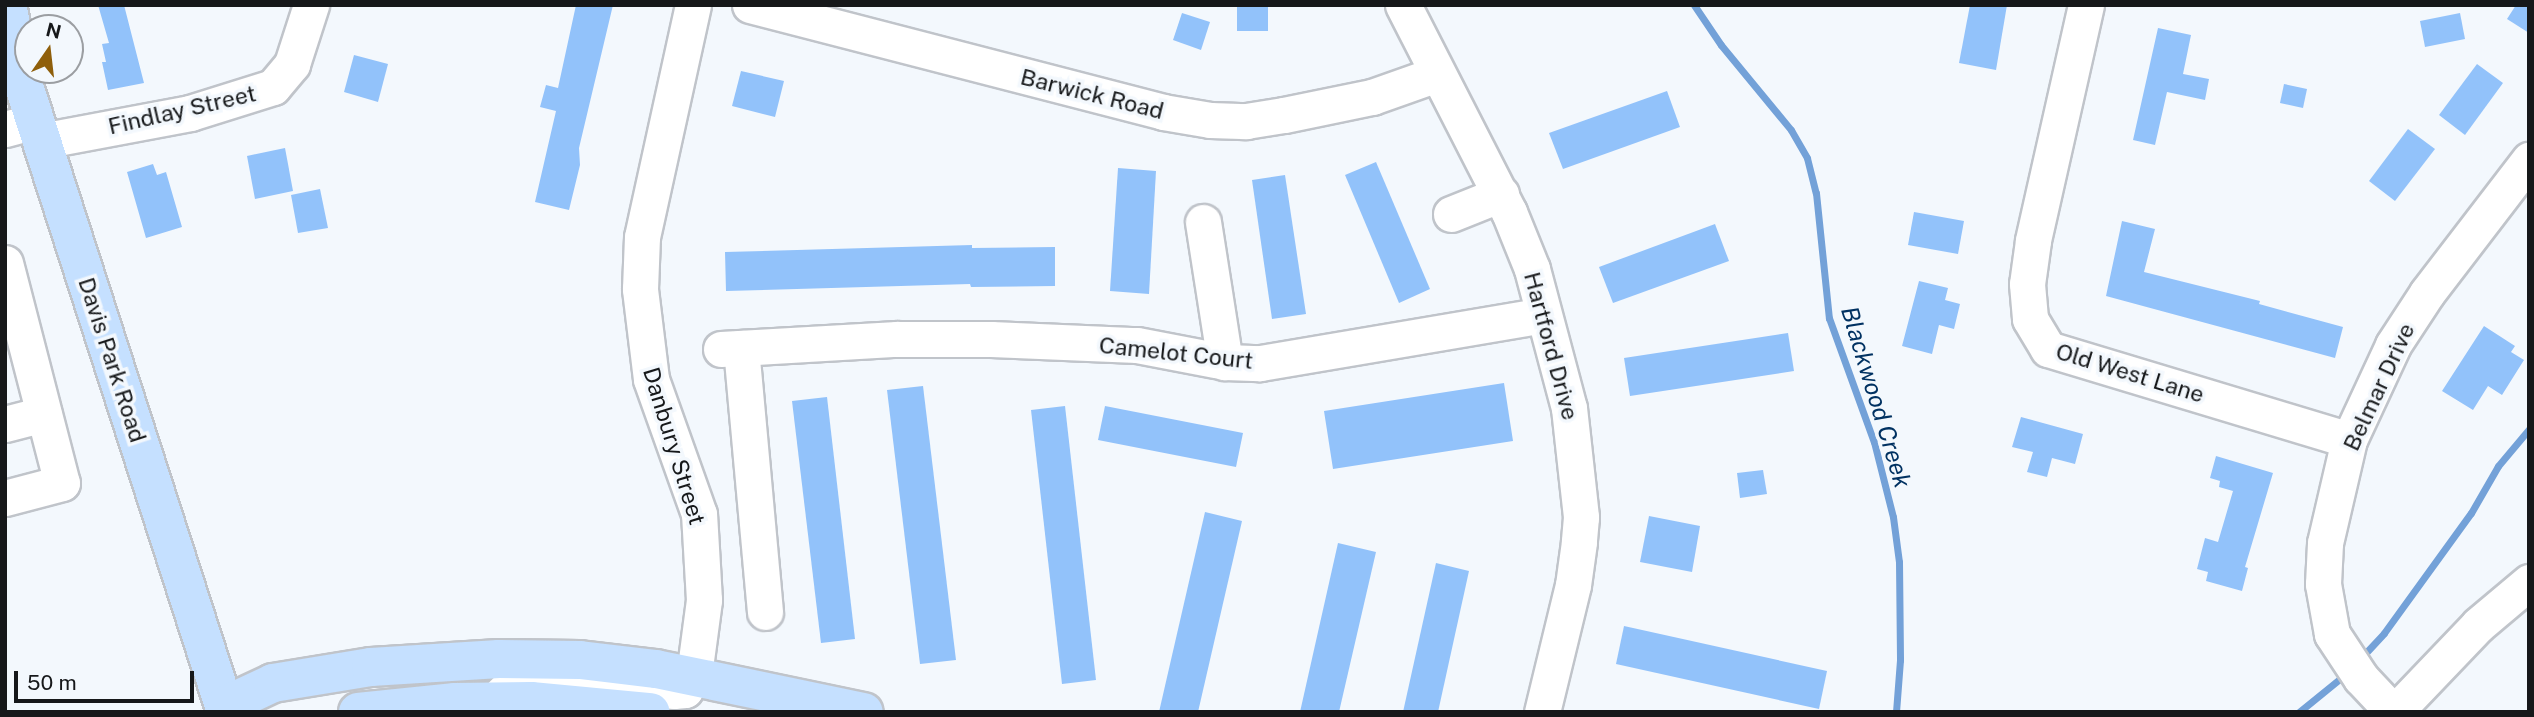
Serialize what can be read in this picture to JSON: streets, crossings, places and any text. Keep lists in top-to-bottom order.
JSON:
{
  "streets": {
    "main road": ["Davis Park Road"],
    "street": [
      "Barwick Road",
      "Findlay Street",
      "Hartford Drive",
      "Camelot Court",
      "Old West Lane",
      "Belmar Drive",
      "Danbury Street"
    ]
  },
  "crossings": [
    ["Barwick Road", "Hartford Drive"],
    ["Findlay Street", "Davis Park Road"],
    ["Hartford Drive", "Camelot Court"],
    ["Old West Lane", "Belmar Drive"]
  ],
  "water": ["Blackwood Creek"],
  "scale_bar": "50 m",
  "north": "top"
}
